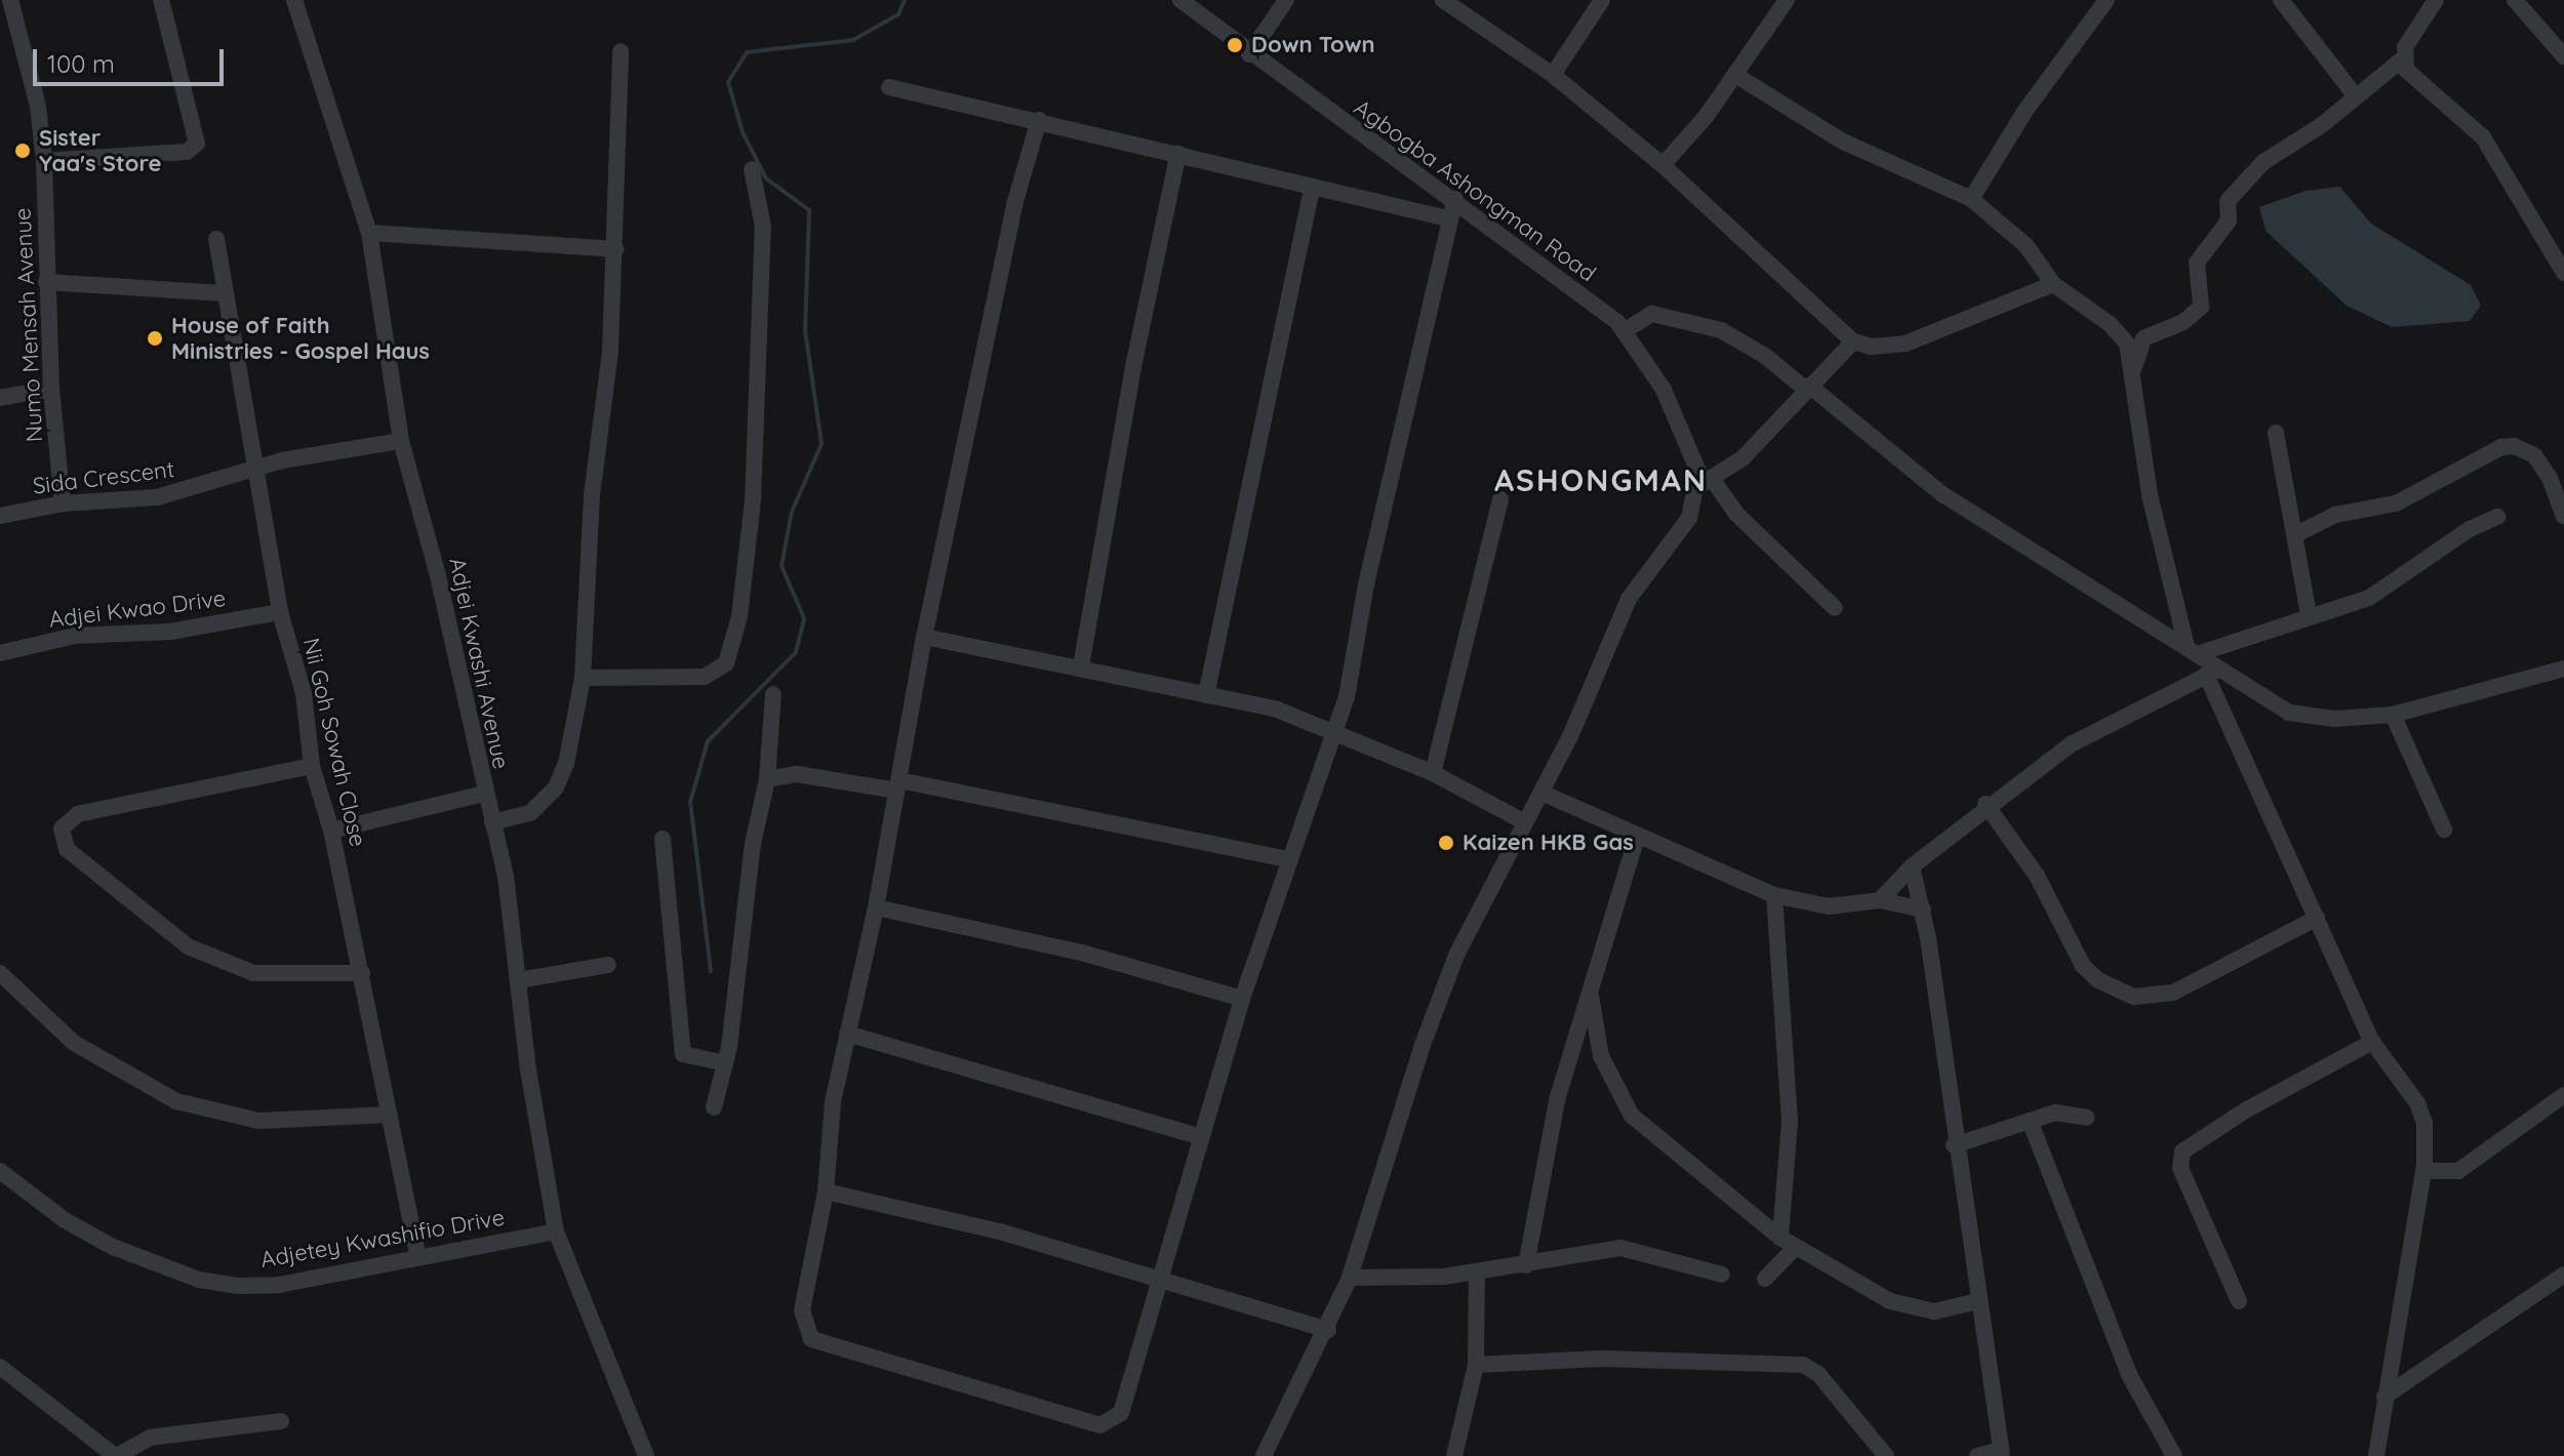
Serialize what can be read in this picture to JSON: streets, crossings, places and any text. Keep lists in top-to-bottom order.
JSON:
{
  "streets": {
    "street": [
      "Agbogba Ashongman Road",
      "Numo Mensah Avenue",
      "Sida Crescent",
      "Adjei Kwao Drive",
      "Adjei Kwashi Avenue",
      "Nii Goh Sowah Close",
      "Adjetey Kwashifio Drive"
    ]
  },
  "crossings": [
    ["Numo Mensah Avenue", "Sida Crescent"],
    ["Sida Crescent", "Adjei Kwashi Avenue"],
    ["Sida Crescent", "Nii Goh Sowah Close"],
    ["Adjei Kwao Drive", "Nii Goh Sowah Close"],
    ["Adjei Kwashi Avenue", "Adjetey Kwashifio Drive"],
    ["Nii Goh Sowah Close", "Adjetey Kwashifio Drive"]
  ],
  "districts": ["ASHONGMAN"],
  "places": [
    "Down Town",
    "Sister Yaa's Store",
    "House of Faith Ministries - Gospel Haus",
    "Kaizen HKB Gas"
  ],
  "scale_bar": "100 m"
}
